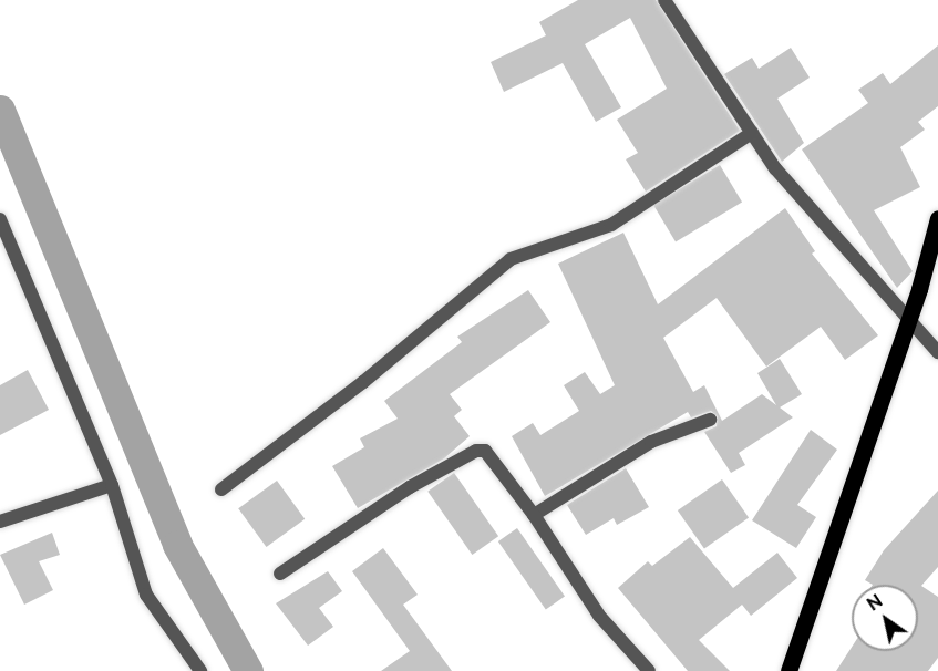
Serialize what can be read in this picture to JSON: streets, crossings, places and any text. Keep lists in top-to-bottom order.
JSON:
{
  "north": "top left"
}
